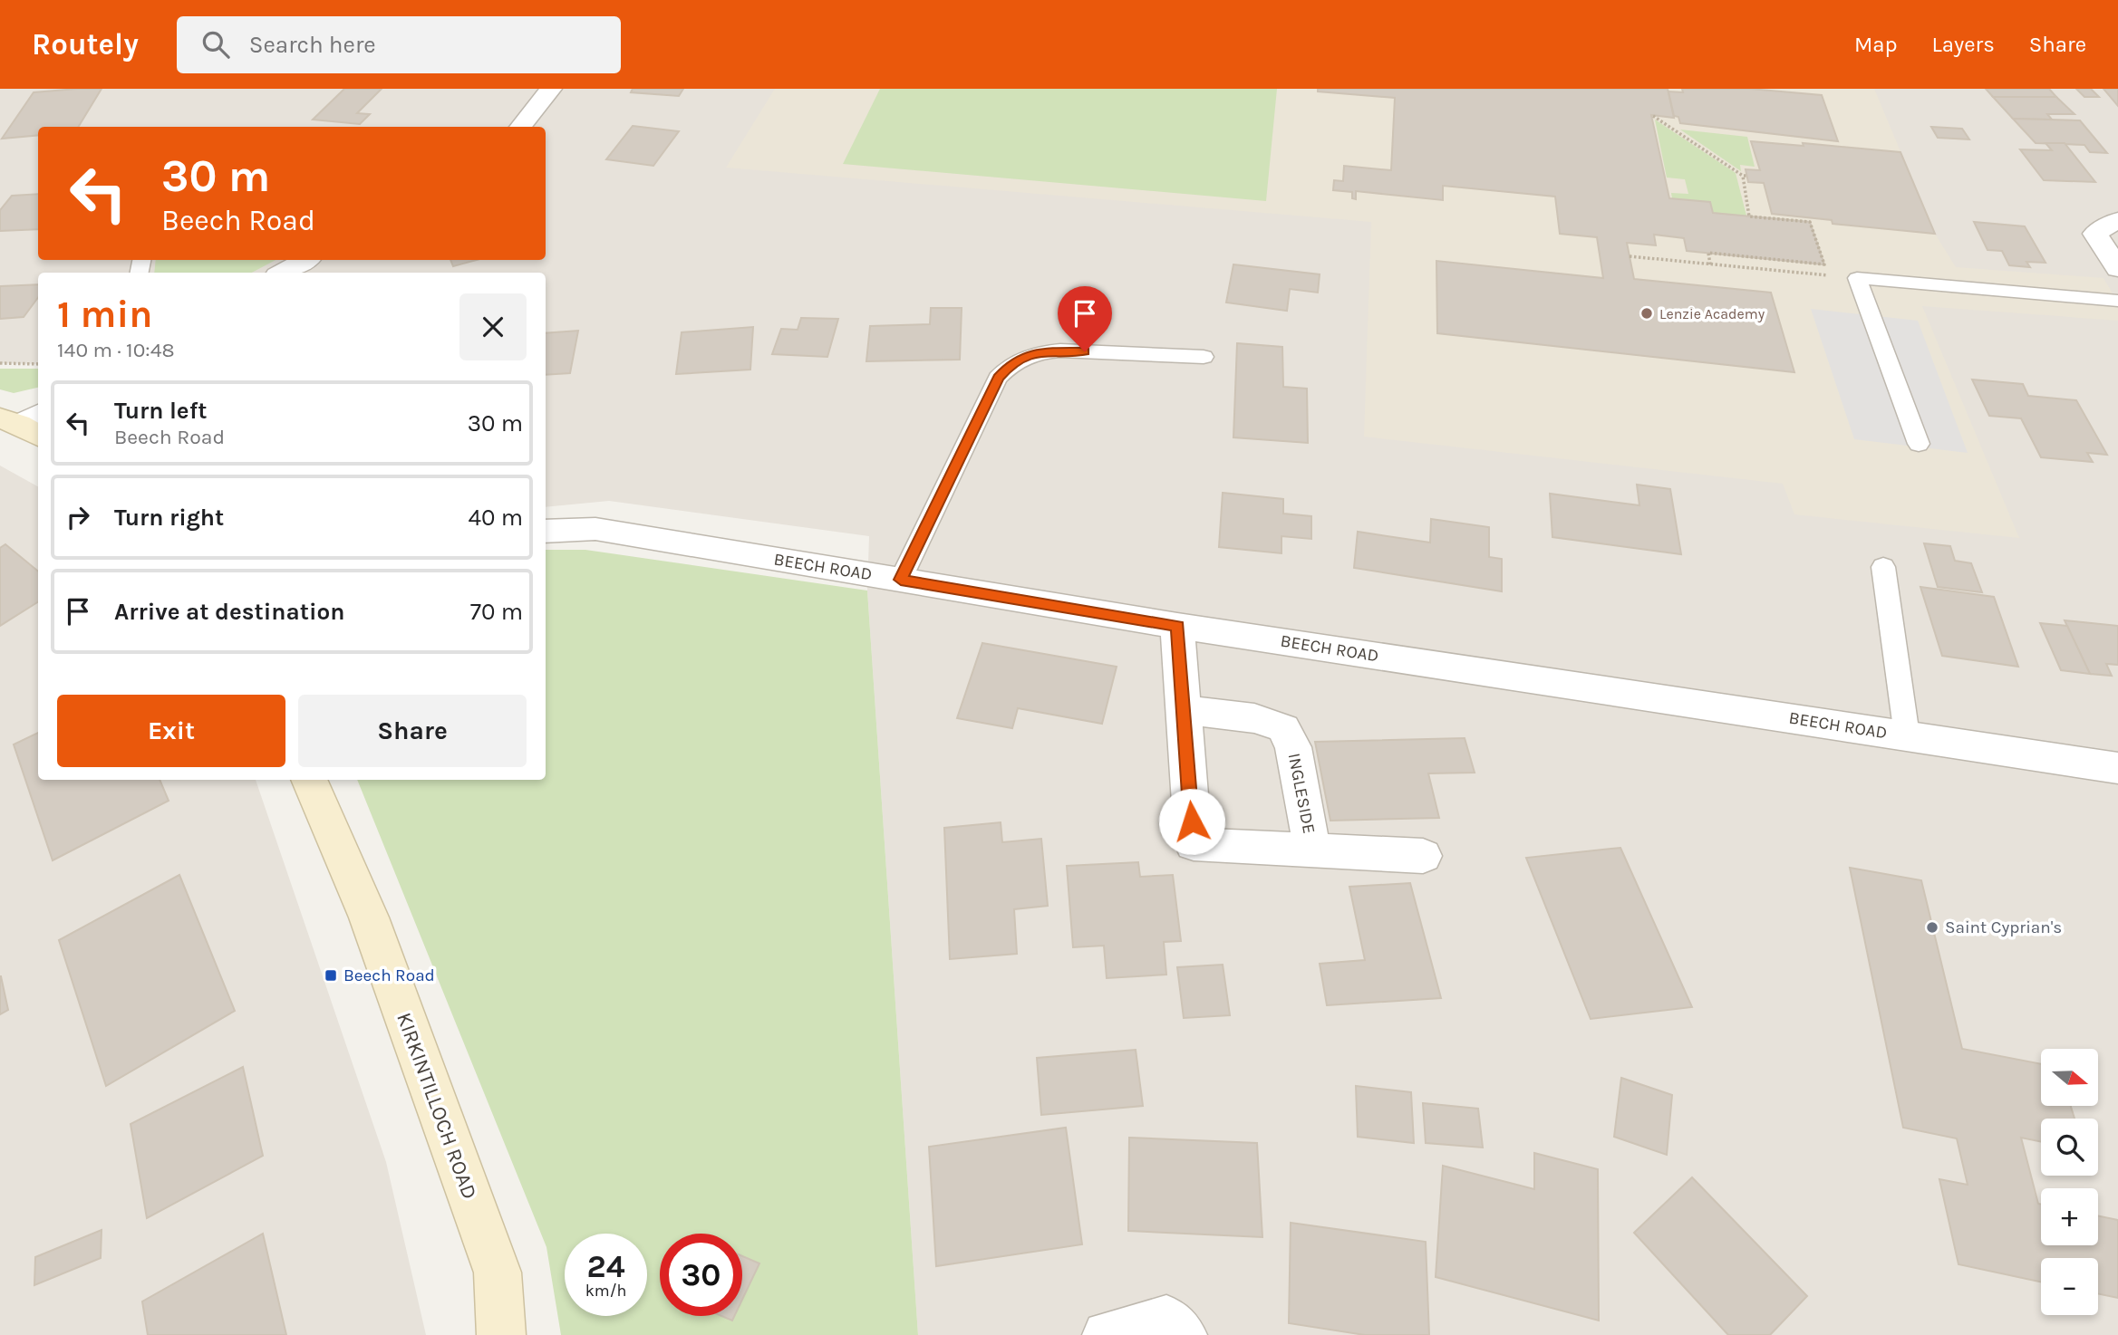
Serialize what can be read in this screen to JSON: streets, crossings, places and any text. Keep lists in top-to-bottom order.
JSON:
{
  "streets": {
    "main road": ["KIRKINTILLOCH ROAD"],
    "street": ["BEECH ROAD", "INGLESIDE"]
  },
  "crossings": [
    ["BEECH ROAD", "INGLESIDE"]
  ],
  "places": {
    "other": ["Lenzie Academy", "Saint Cyprian's"],
    "transit": ["Beech Road"]
  },
  "north": "right",
  "page": {
    "header": "Routely",
    "search": "Search here",
    "nav": ["Map", "Layers", "Share"],
    "turn": ["30 m", "Beech Road"],
    "heading": ["1 min", "140 m · 10:48"],
    "list": [
      {
        "name": "Turn left",
        "note": "Beech Road",
        "value": "30 m"
      },
      {
        "name": "Turn right",
        "value": "40 m"
      },
      {
        "name": "Arrive at destination",
        "value": "70 m"
      }
    ],
    "buttons": ["Exit", "Share"],
    "map_buttons": ["+", "−"],
    "speed": "24 km/h",
    "limit": "30"
  }
}
